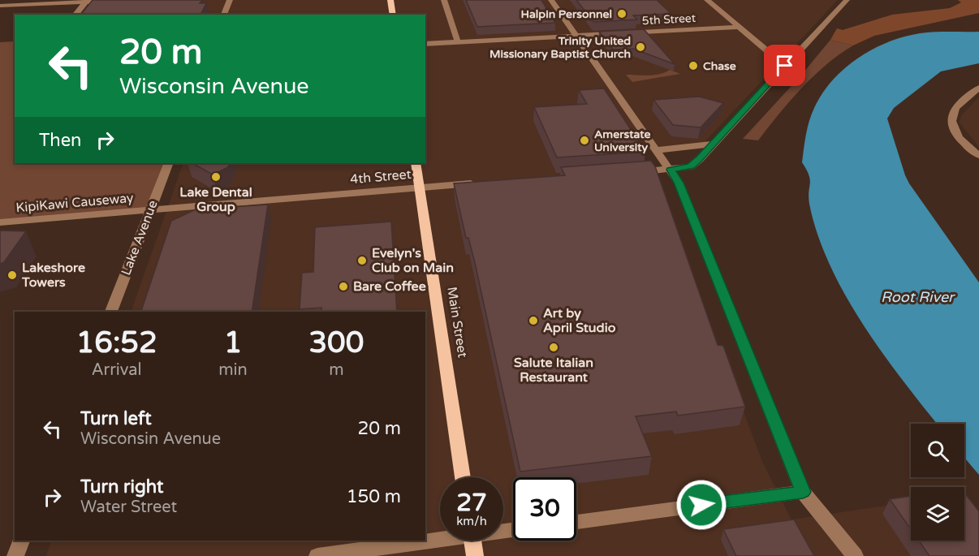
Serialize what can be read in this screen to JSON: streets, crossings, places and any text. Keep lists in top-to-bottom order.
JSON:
{
  "streets": {
    "main road": ["Main Street"],
    "street": [
      "5th Street",
      "4th Street",
      "KipiKawi Causeway",
      "Lake Avenue"
    ]
  },
  "crossings": [
    ["4th Street", "KipiKawi Causeway"],
    ["4th Street", "Lake Avenue"],
    ["4th Street", "Main Street"],
    ["KipiKawi Causeway", "Lake Avenue"]
  ],
  "water": ["Root River"],
  "places": [
    "Halpin Personnel",
    "Trinity United Missionary Baptist Church",
    "Chase",
    "Amerstate University",
    "Lake Dental Group",
    "Evelyn's Club on Main",
    "Lakeshore Towers",
    "Bare Coffee",
    "Art by April Studio",
    "Salute Italian Restaurant"
  ],
  "page": {
    "turn": ["20 m", "Wisconsin Avenue"],
    "then": "Then",
    "eta": [
      "16:52",
      "Arrival",
      "1",
      "min",
      "300",
      "m"
    ],
    "list": [
      {
        "name": "Turn left",
        "note": "Wisconsin Avenue",
        "value": "20 m"
      },
      {
        "name": "Turn right",
        "note": "Water Street",
        "value": "150 m"
      }
    ],
    "speed": "27 km/h",
    "limit": "30"
  }
}
